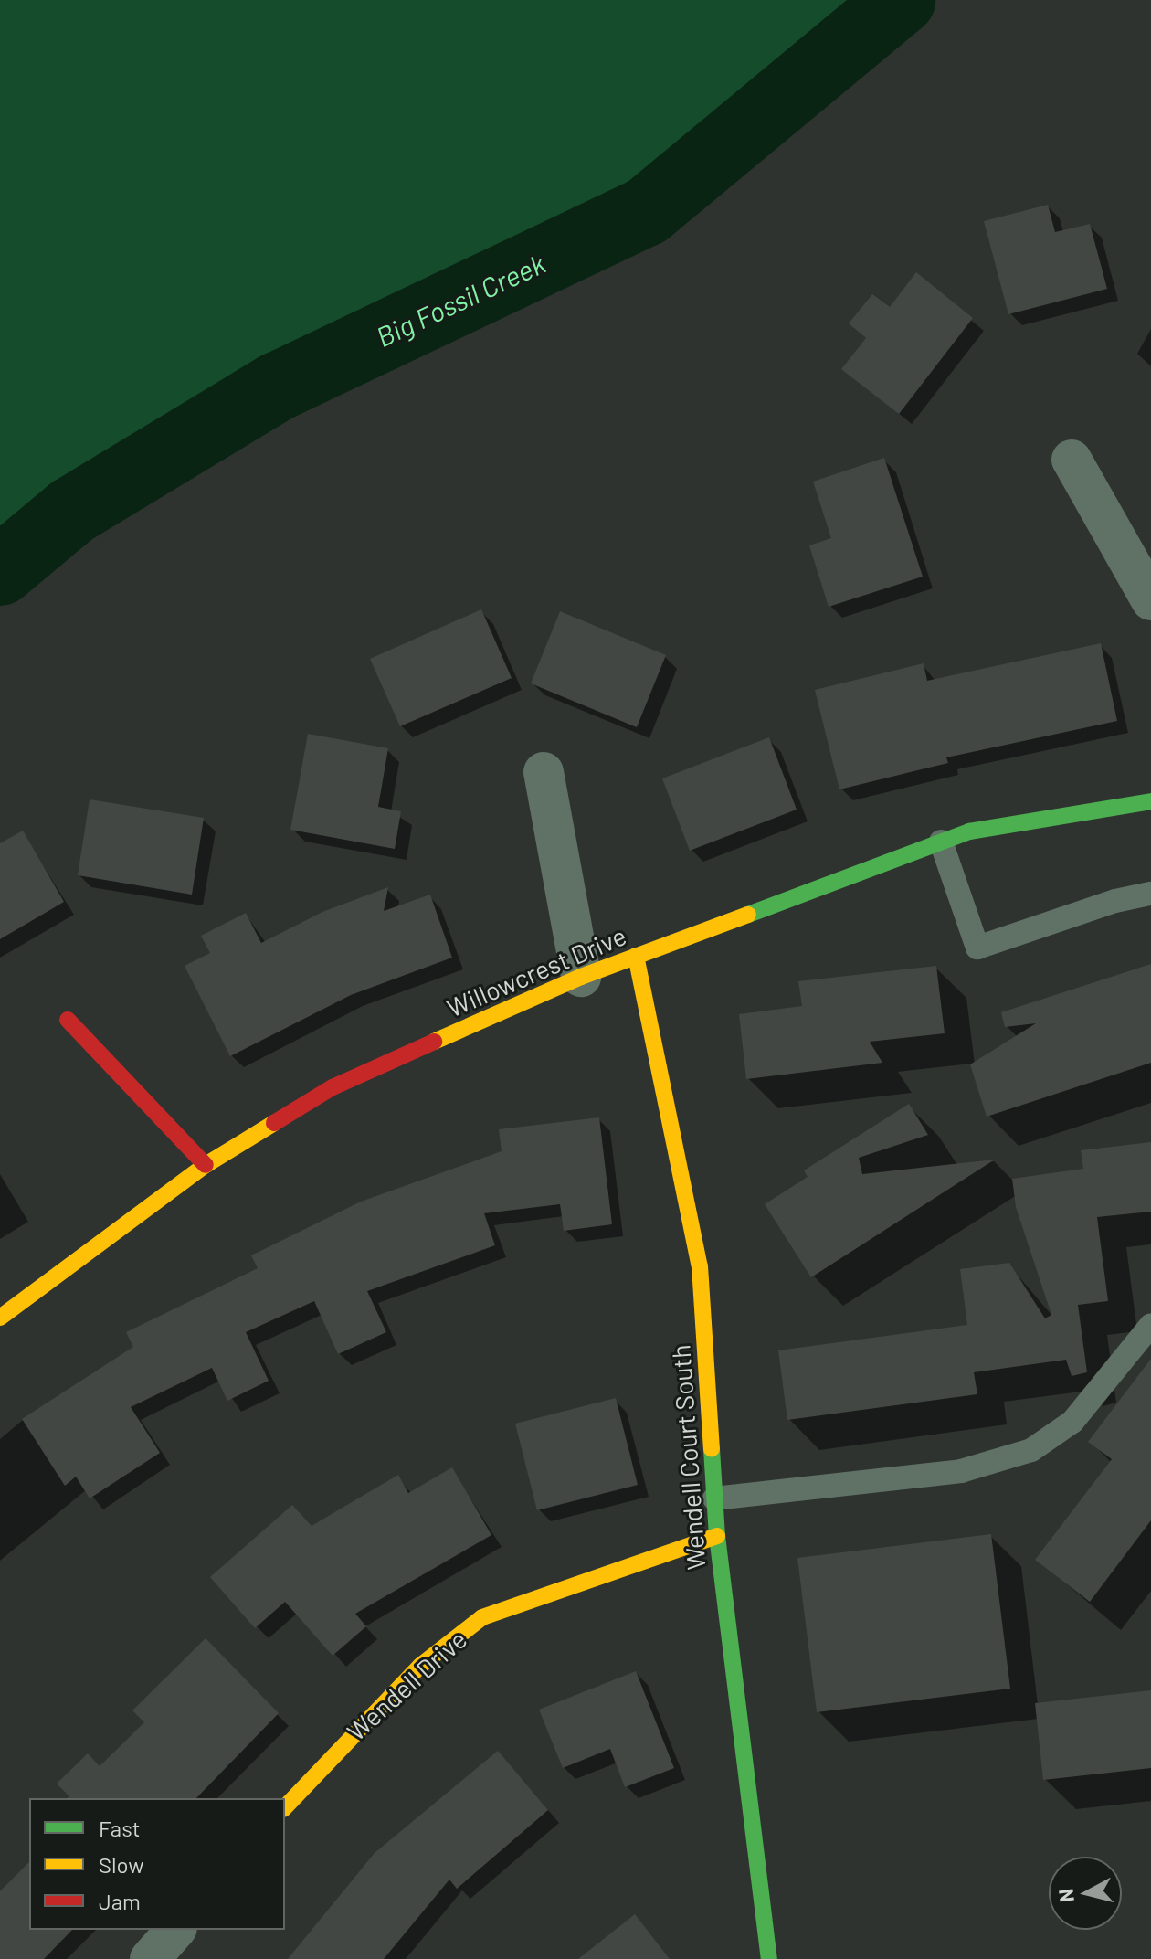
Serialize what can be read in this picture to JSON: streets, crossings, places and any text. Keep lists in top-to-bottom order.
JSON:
{
  "streets": {
    "street": ["Willowcrest Drive", "Wendell Court South", "Wendell Drive"]
  },
  "crossings": [
    ["Willowcrest Drive", "Wendell Court South"],
    ["Wendell Court South", "Wendell Drive"]
  ],
  "water": ["Big Fossil Creek"],
  "legend": ["Fast", "Slow", "Jam"],
  "north": "left"
}
